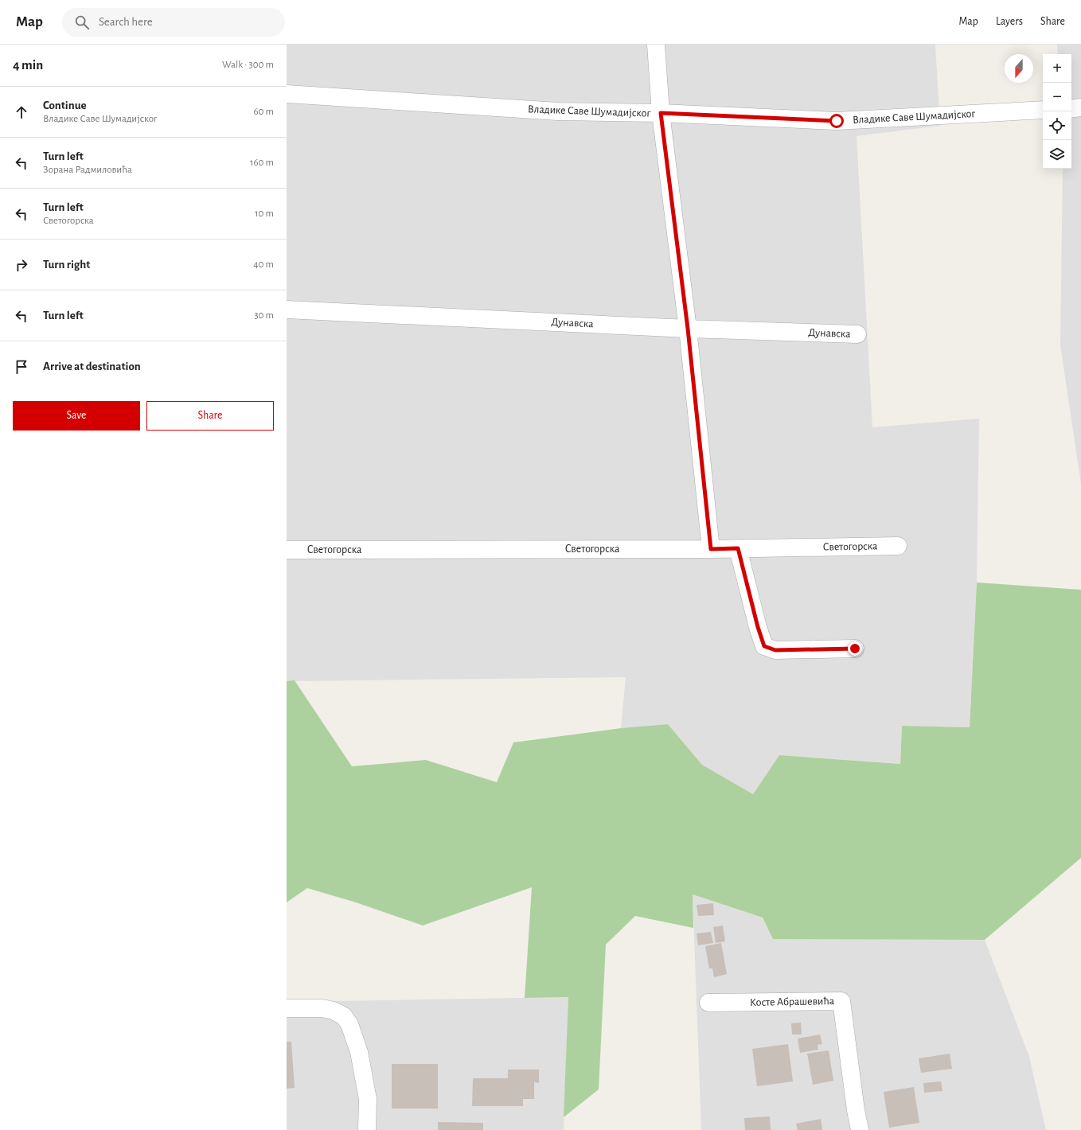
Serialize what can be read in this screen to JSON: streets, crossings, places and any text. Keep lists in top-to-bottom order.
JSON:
{
  "streets": {
    "street": [
      "Владике Саве Шумадијског",
      "Дунавска",
      "Светогорска",
      "Косте Абрашевића"
    ]
  },
  "north": "bottom",
  "page": {
    "header": "Map",
    "search": "Search here",
    "nav": ["Map", "Layers", "Share"],
    "heading": ["4 min", "Walk · 300 m"],
    "map_buttons": ["+", "−"],
    "list": [
      ["Continue", "Владике Саве Шумадијског", "60 m"],
      ["Turn left", "Зорана Радмиловића", "160 m"],
      ["Turn left", "Светогорска", "10 m"],
      ["Turn right", "40 m"],
      ["Turn left", "30 m"],
      "Arrive at destination"
    ],
    "buttons": ["Save", "Share"]
  }
}
